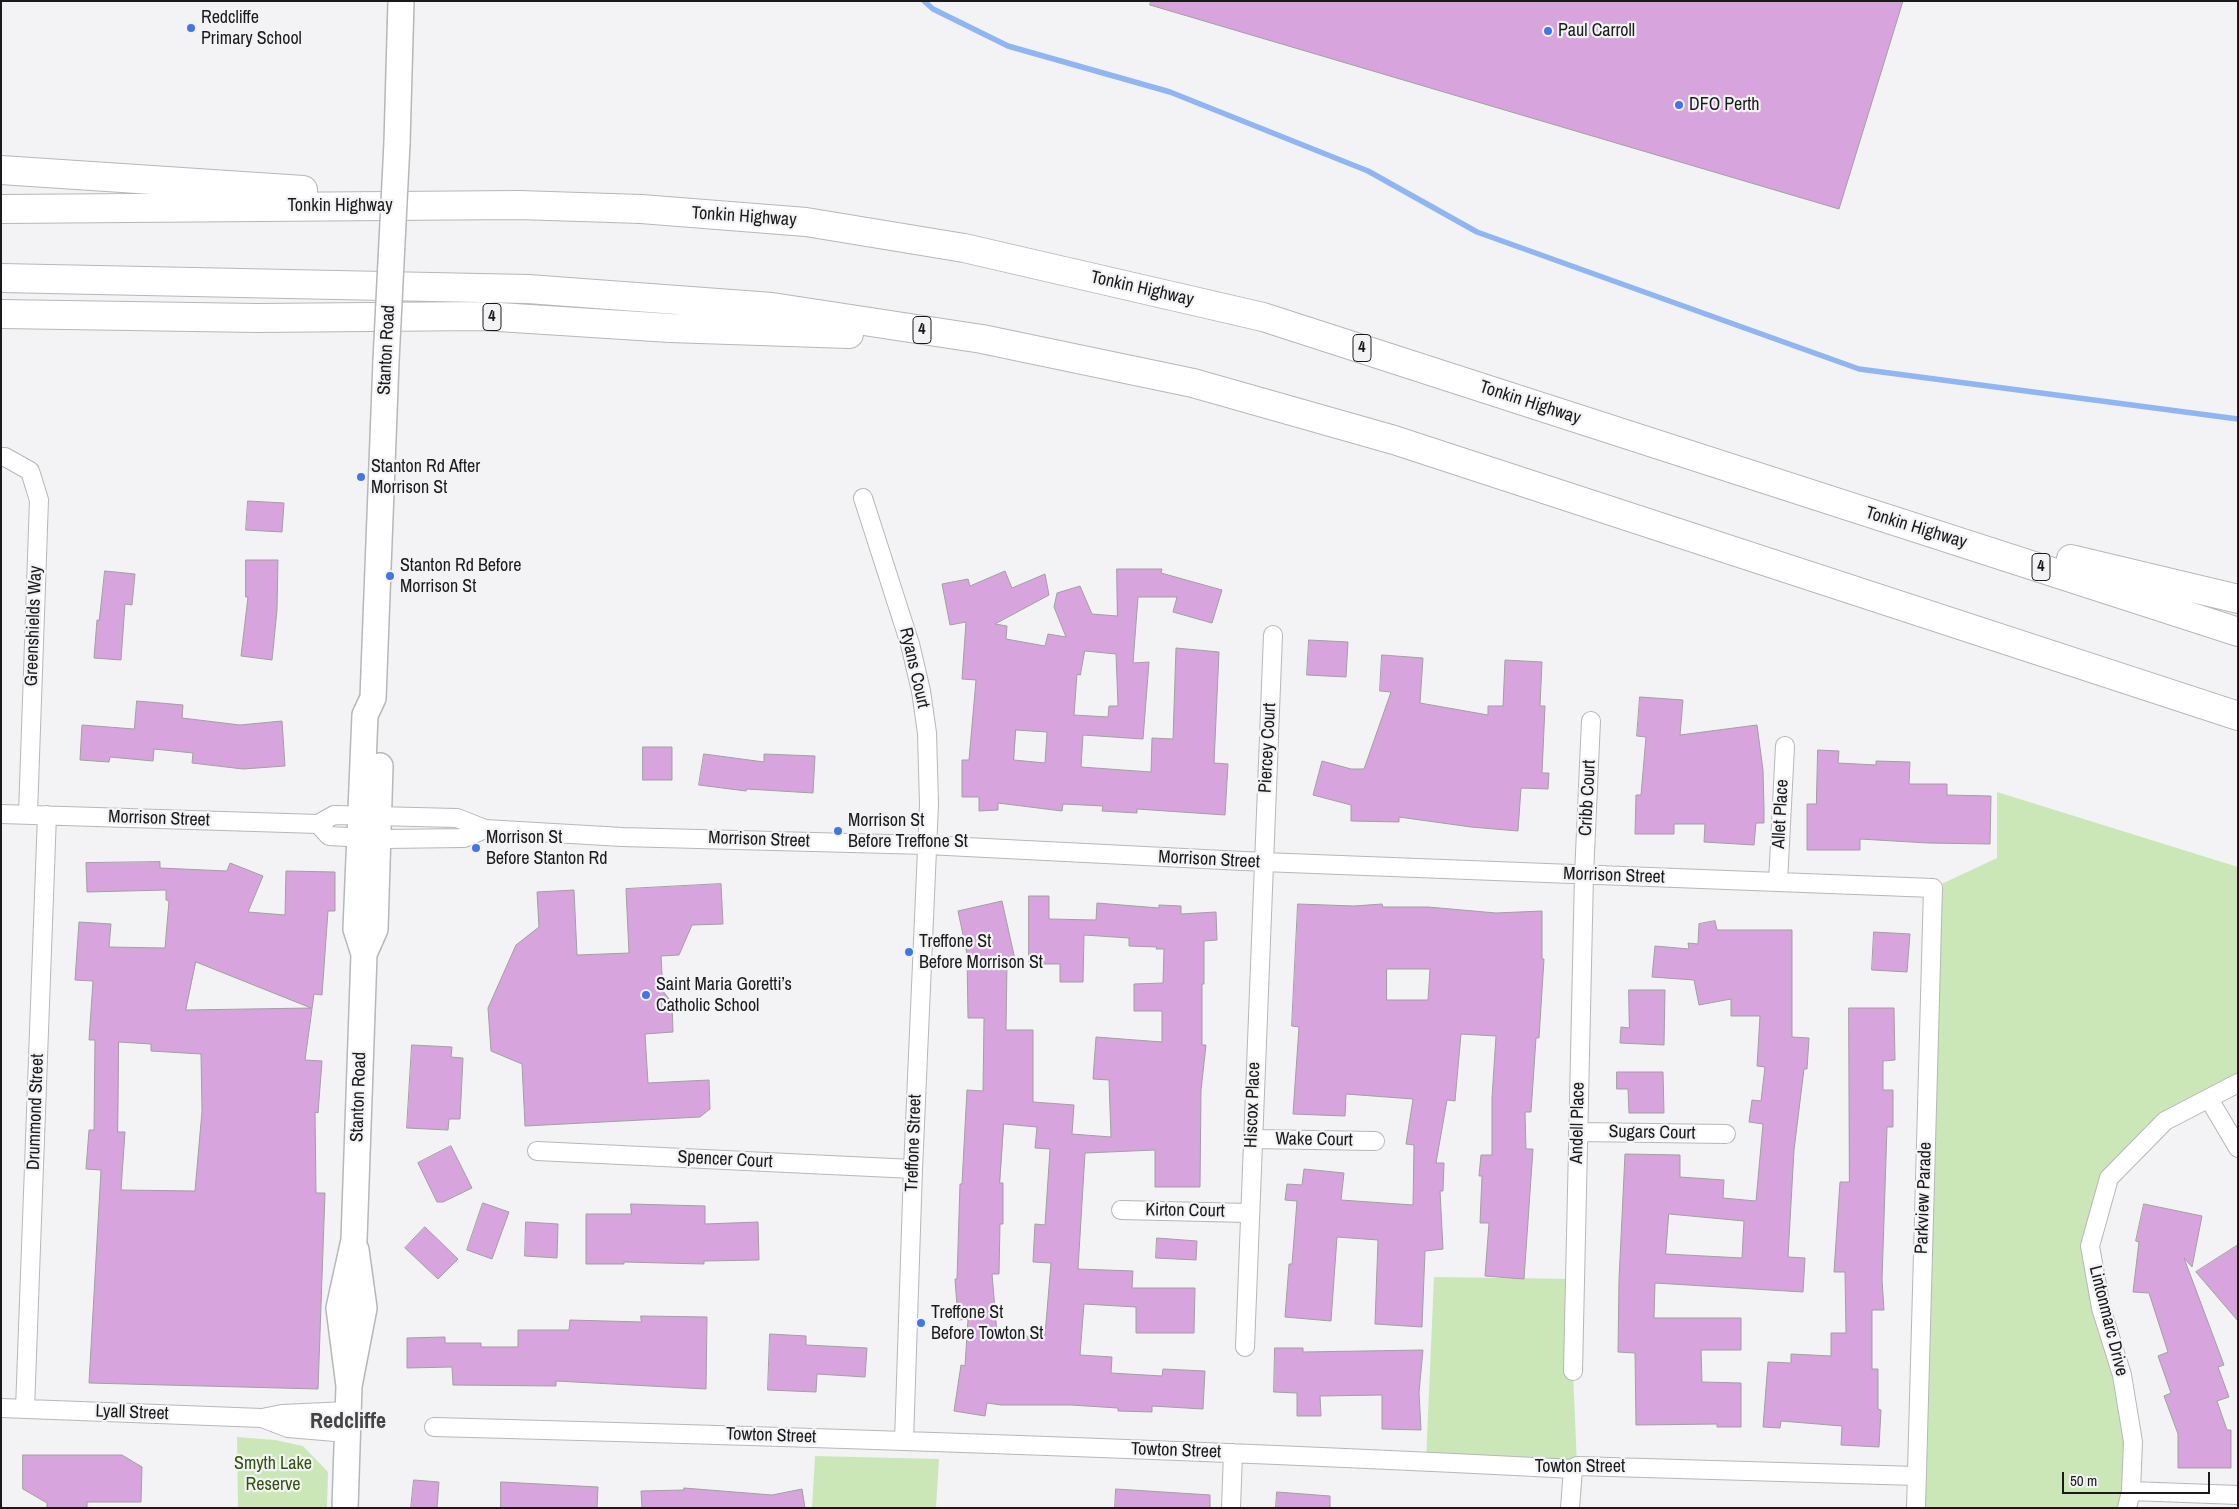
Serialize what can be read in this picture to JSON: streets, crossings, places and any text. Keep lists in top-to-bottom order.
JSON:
{
  "streets": {
    "highway": ["Tonkin Highway", "4"],
    "street": [
      "Stanton Road",
      "Greenshields Way",
      "Ryans Court",
      "Piercey Court",
      "Cribb Court",
      "Allet Place",
      "Morrison Street",
      "Hiscox Place",
      "Drummond Street",
      "Andell Place",
      "Sugars Court",
      "Wake Court",
      "Treffone Street",
      "Spencer Court",
      "Parkview Parade",
      "Kirton Court",
      "Lintonmarc Drive",
      "Lyall Street",
      "Towton Street"
    ]
  },
  "crossings": [
    ["Tonkin Highway", "4"],
    ["Stanton Road", "Morrison Street"],
    ["Stanton Road", "Lyall Street"],
    ["Greenshields Way", "Morrison Street"],
    ["Ryans Court", "Morrison Street"],
    ["Ryans Court", "Treffone Street"],
    ["Piercey Court", "Morrison Street"],
    ["Piercey Court", "Hiscox Place"],
    ["Cribb Court", "Morrison Street"],
    ["Cribb Court", "Andell Place"],
    ["Allet Place", "Morrison Street"],
    ["Morrison Street", "Hiscox Place"],
    ["Morrison Street", "Drummond Street"],
    ["Morrison Street", "Andell Place"],
    ["Morrison Street", "Treffone Street"],
    ["Morrison Street", "Parkview Parade"],
    ["Hiscox Place", "Wake Court"],
    ["Hiscox Place", "Kirton Court"],
    ["Drummond Street", "Lyall Street"],
    ["Andell Place", "Sugars Court"],
    ["Treffone Street", "Spencer Court"],
    ["Treffone Street", "Towton Street"],
    ["Parkview Parade", "Towton Street"]
  ],
  "districts": ["Redcliffe"],
  "parks": ["Smyth Lake Reserve"],
  "places": [
    "Redcliffe Primary School",
    "Paul Carroll",
    "DFO Perth",
    "Stanton Rd After Morrison St",
    "Stanton Rd Before Morrison St",
    "Morrison St Before Treffone St",
    "Morrison St Before Stanton Rd",
    "Treffone St Before Morrison St",
    "Saint Maria Goretti’s Catholic School",
    "Treffone St Before Towton St"
  ],
  "scale_bar": "50 m"
}
